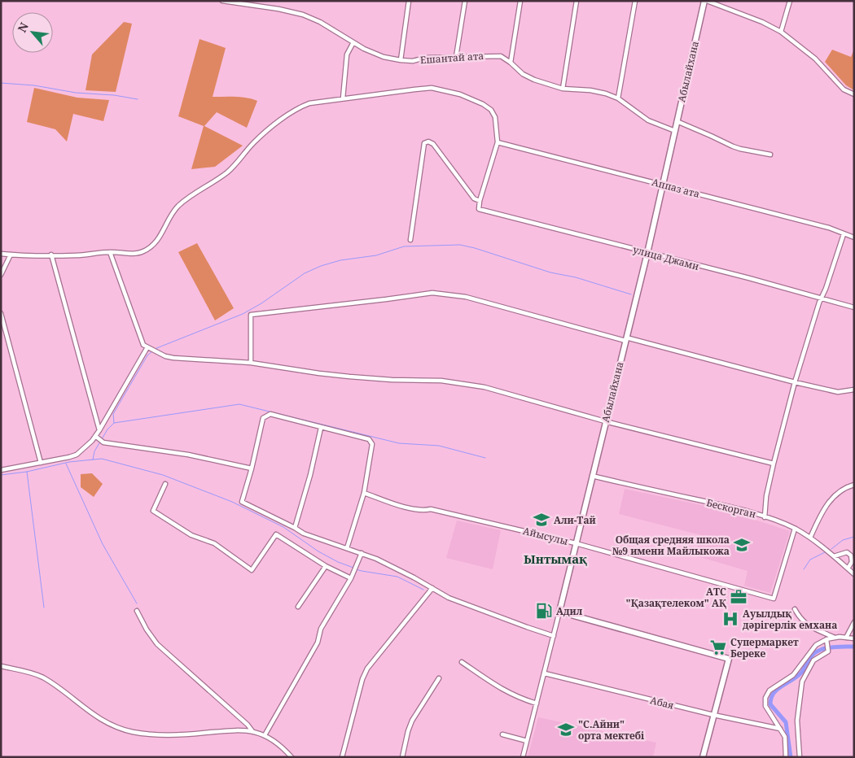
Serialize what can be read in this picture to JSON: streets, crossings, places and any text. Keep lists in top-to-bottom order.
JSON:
{
  "streets": {
    "main road": ["Абылайхана"],
    "street": [
      "Ешантай ата",
      "Аппаз ата",
      "улица Джами",
      "Бескорган",
      "Айысулы",
      "Абая"
    ]
  },
  "crossings": [
    ["Ешантай ата", "Абылайхана"],
    ["Абылайхана", "Аппаз ата"],
    ["Абылайхана", "улица Джами"],
    ["Абылайхана", "Бескорган"],
    ["Абылайхана", "Айысулы"],
    ["Бескорган", "Айысулы"]
  ],
  "districts": ["Ынтымақ"],
  "places": {
    "school or university": ["Али-Тай", "Общая средняя школа №9 имени Майлыкожа", "\"С.Айни\" орта мектебі"],
    "office": ["АТС \"Қазақтелеком\" АҚ"],
    "fuel station": ["Адил"],
    "hospital": ["Ауылдық дәрігерлік емхана"],
    "supermarket": ["Супермаркет Береке"]
  },
  "north": "top left"
}
